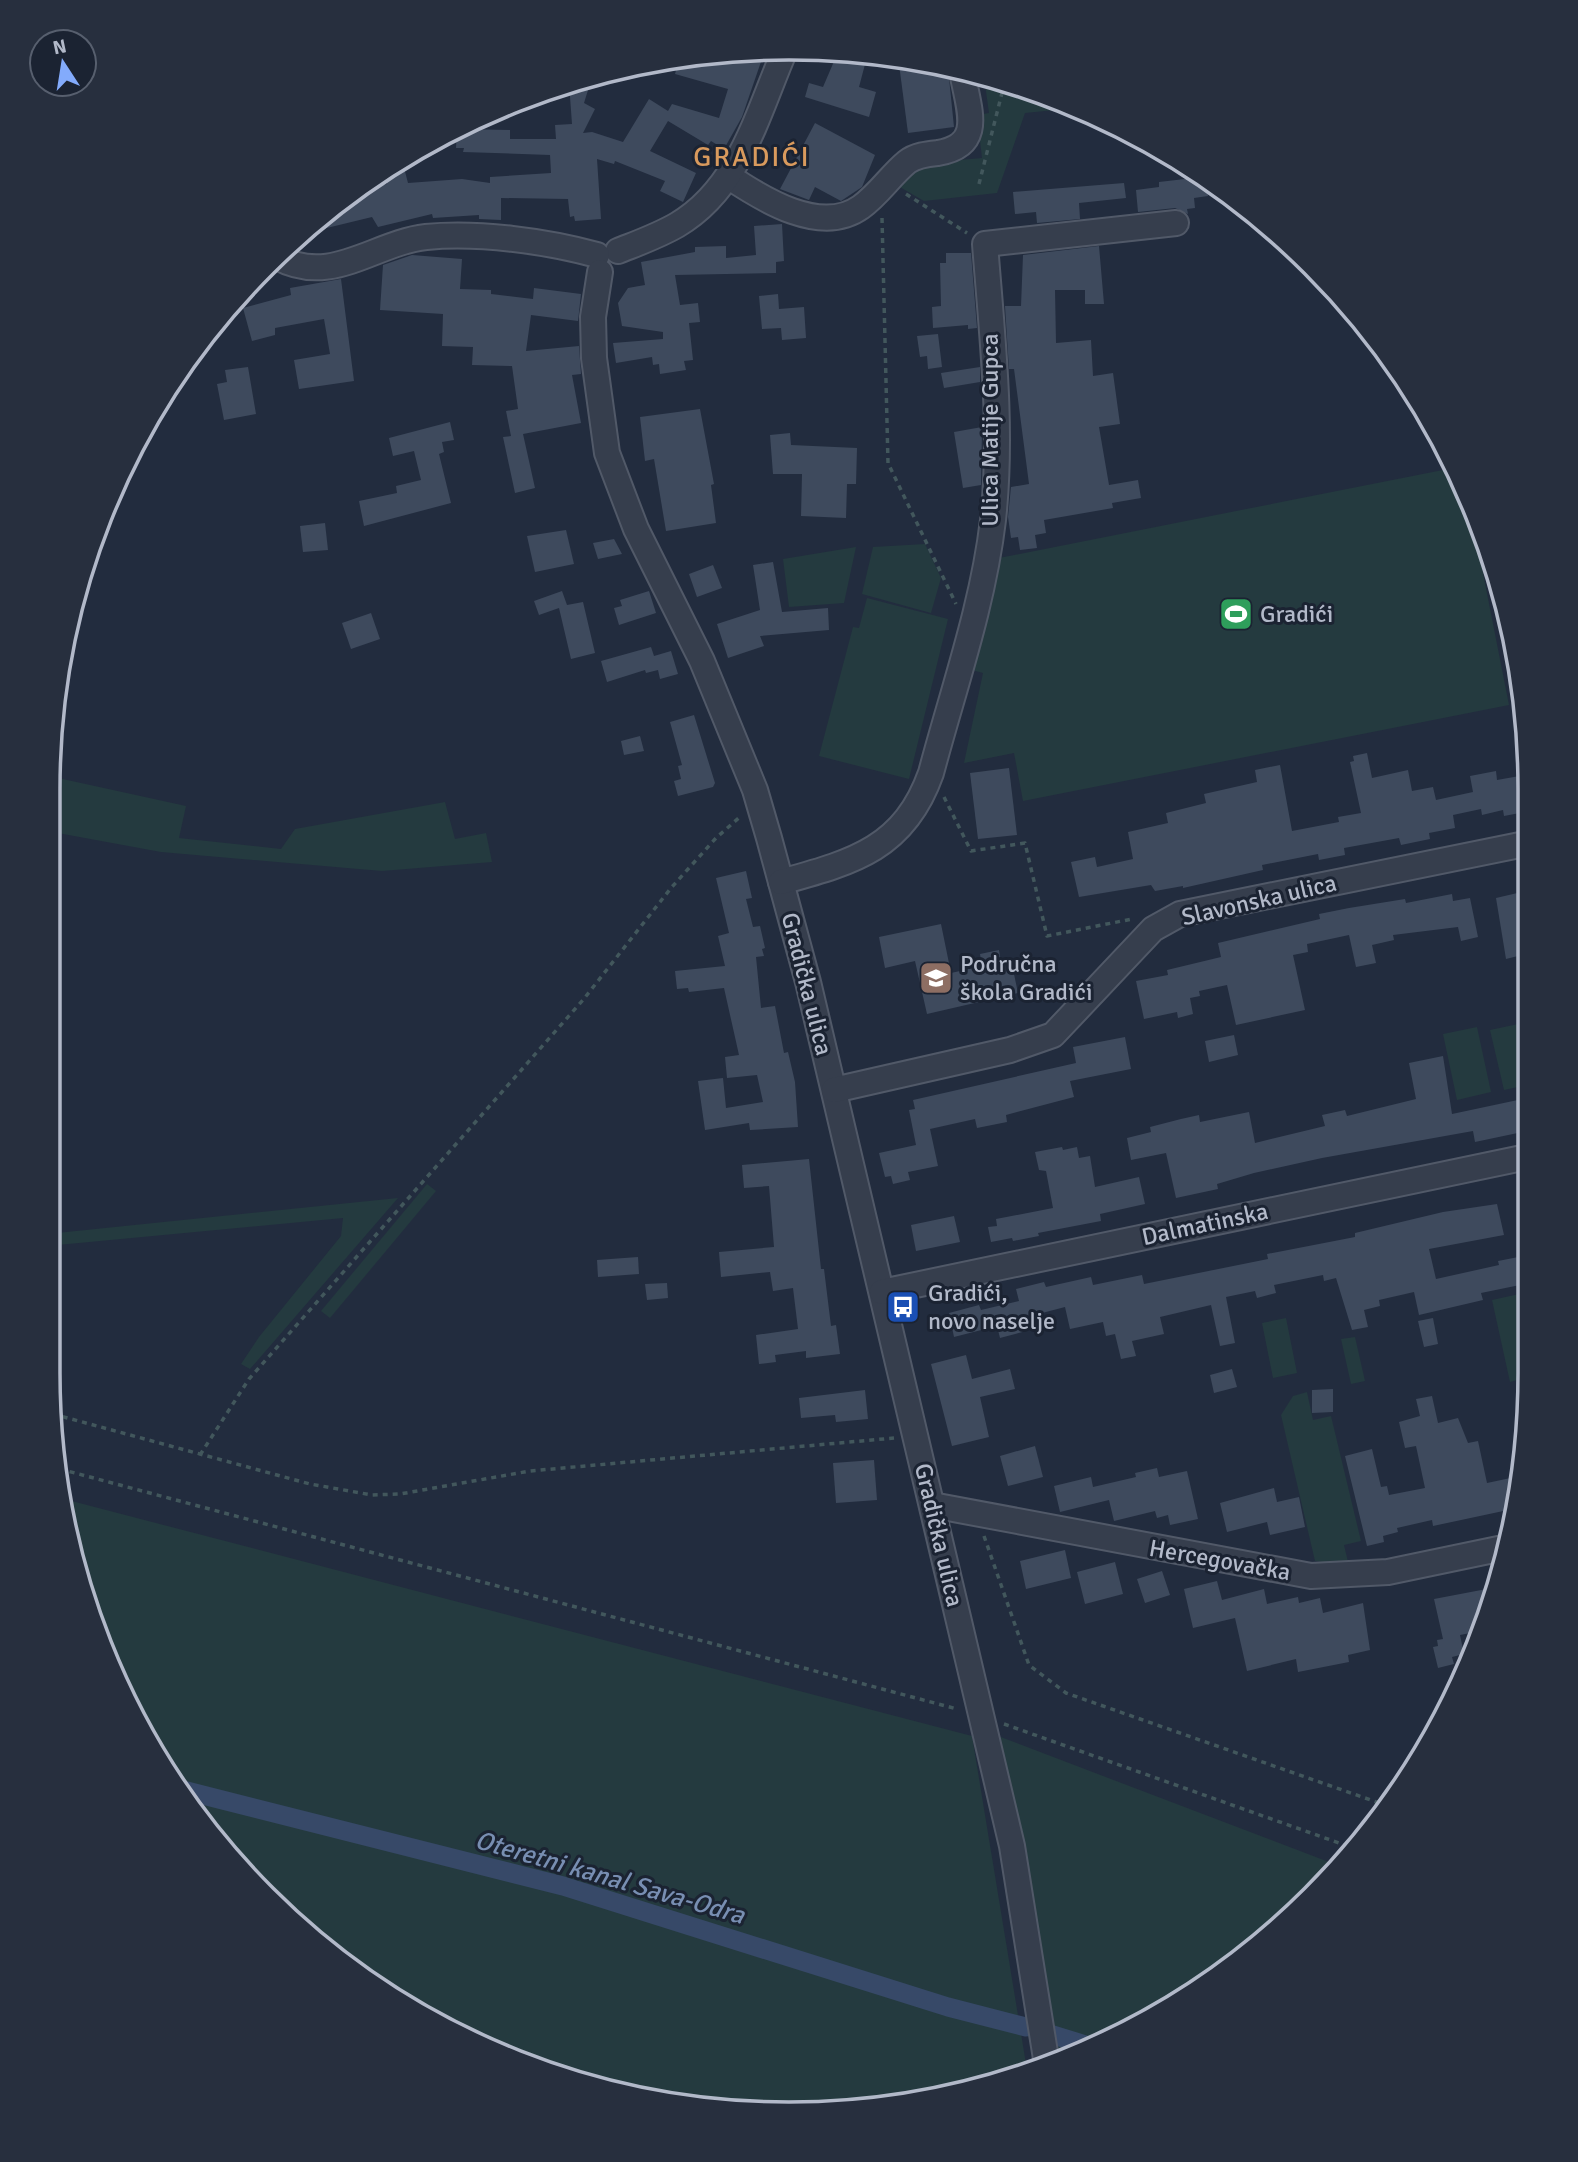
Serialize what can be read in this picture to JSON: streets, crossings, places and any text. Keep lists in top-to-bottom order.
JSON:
{
  "streets": {
    "street": [
      "Ulica Matije Gupca",
      "Slavonska ulica",
      "Gradička ulica",
      "Dalmatinska",
      "Hercegovačka"
    ]
  },
  "crossings": [
    ["Ulica Matije Gupca", "Gradička ulica"],
    ["Slavonska ulica", "Gradička ulica"],
    ["Gradička ulica", "Dalmatinska"],
    ["Gradička ulica", "Hercegovačka"]
  ],
  "districts": ["GRADIĆI"],
  "water": ["Oteretni kanal Sava-Odra"],
  "places": {
    "sports": ["Gradići"],
    "school or university": ["Područna škola Gradići"],
    "bus stop": ["Gradići, novo naselje"]
  },
  "north": "top"
}
